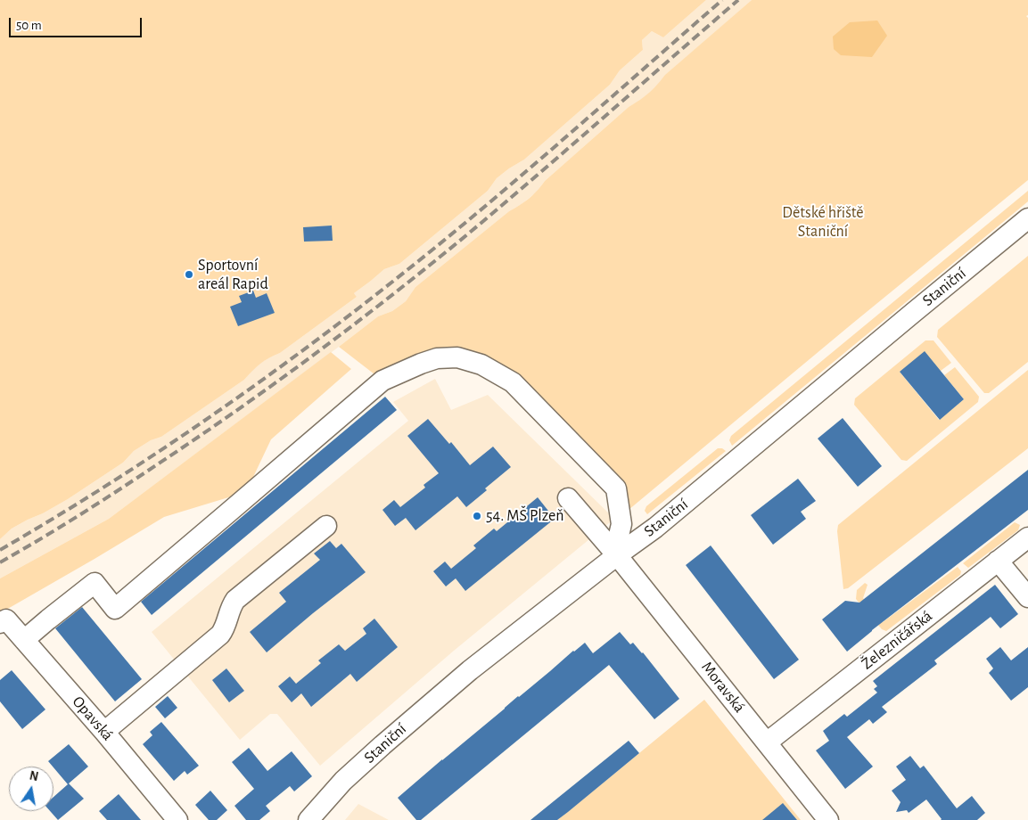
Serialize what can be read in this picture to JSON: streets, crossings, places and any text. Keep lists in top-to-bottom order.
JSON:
{
  "streets": {
    "street": [
      "Staniční",
      "Železničářská",
      "Moravská",
      "Opavská"
    ]
  },
  "crossings": [
    ["Staniční", "Moravská"],
    ["Železničářská", "Moravská"]
  ],
  "parks": ["Dětské hřiště Staniční"],
  "places": ["Sportovní areál Rapid", "54. MŠ Plzeň"],
  "scale_bar": "50 m",
  "north": "top"
}
